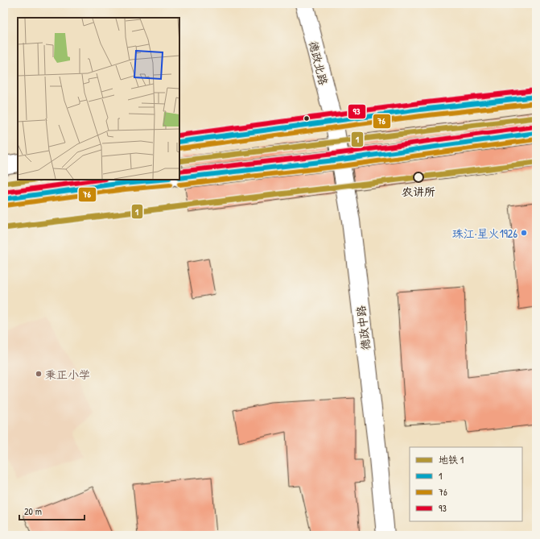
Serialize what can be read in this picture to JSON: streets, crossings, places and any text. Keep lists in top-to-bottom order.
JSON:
{
  "streets": {
    "main road": ["德政北路", "德政中路"]
  },
  "crossings": [
    ["德政北路", "德政中路"]
  ],
  "places": ["农讲所", "珠江·星火1926", "秉正小学"],
  "lines": [
    "transit line 93",
    "transit line 1",
    "transit line 76",
    "metro line 1"
  ],
  "legend": [
    "地铁 1",
    "1",
    "76",
    "93"
  ],
  "scale_bar": "20 m"
}
